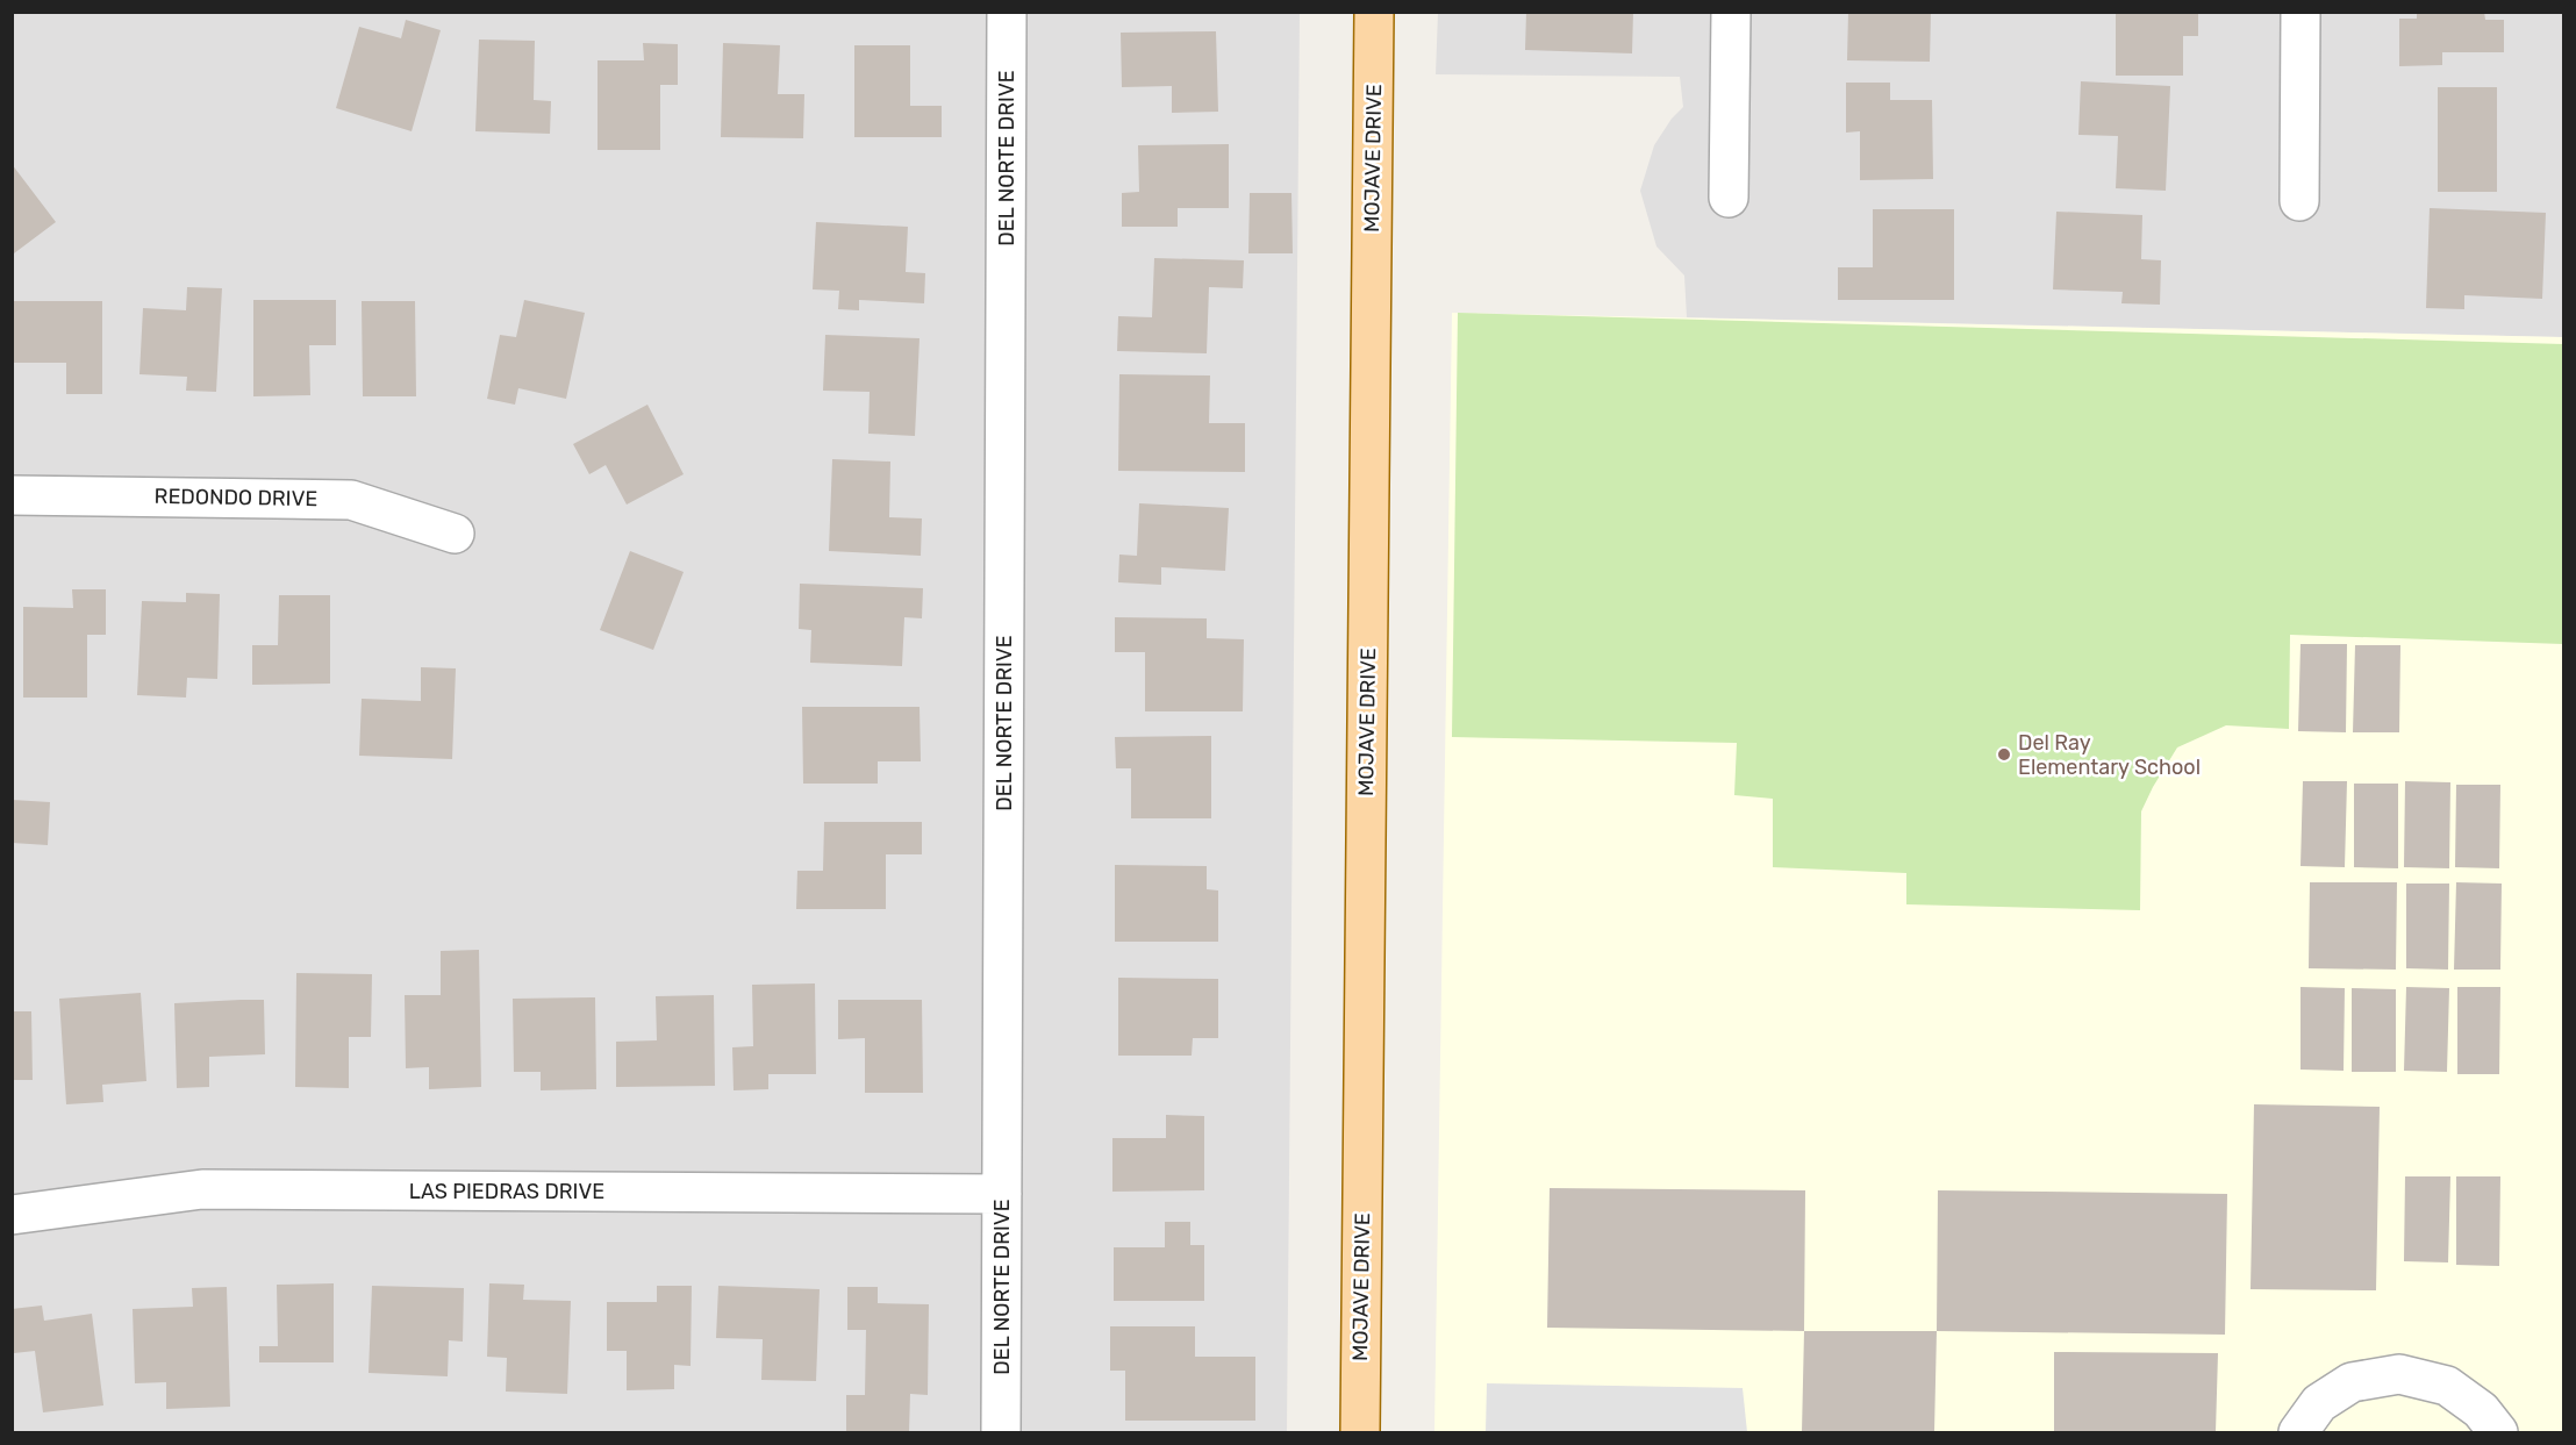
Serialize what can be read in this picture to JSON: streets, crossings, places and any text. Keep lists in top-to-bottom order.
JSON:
{
  "streets": {
    "main road": ["MOJAVE DRIVE"],
    "street": ["DEL NORTE DRIVE", "REDONDO DRIVE", "LAS PIEDRAS DRIVE"]
  },
  "crossings": [
    ["DEL NORTE DRIVE", "LAS PIEDRAS DRIVE"]
  ],
  "places": ["Del Ray Elementary School"]
}
